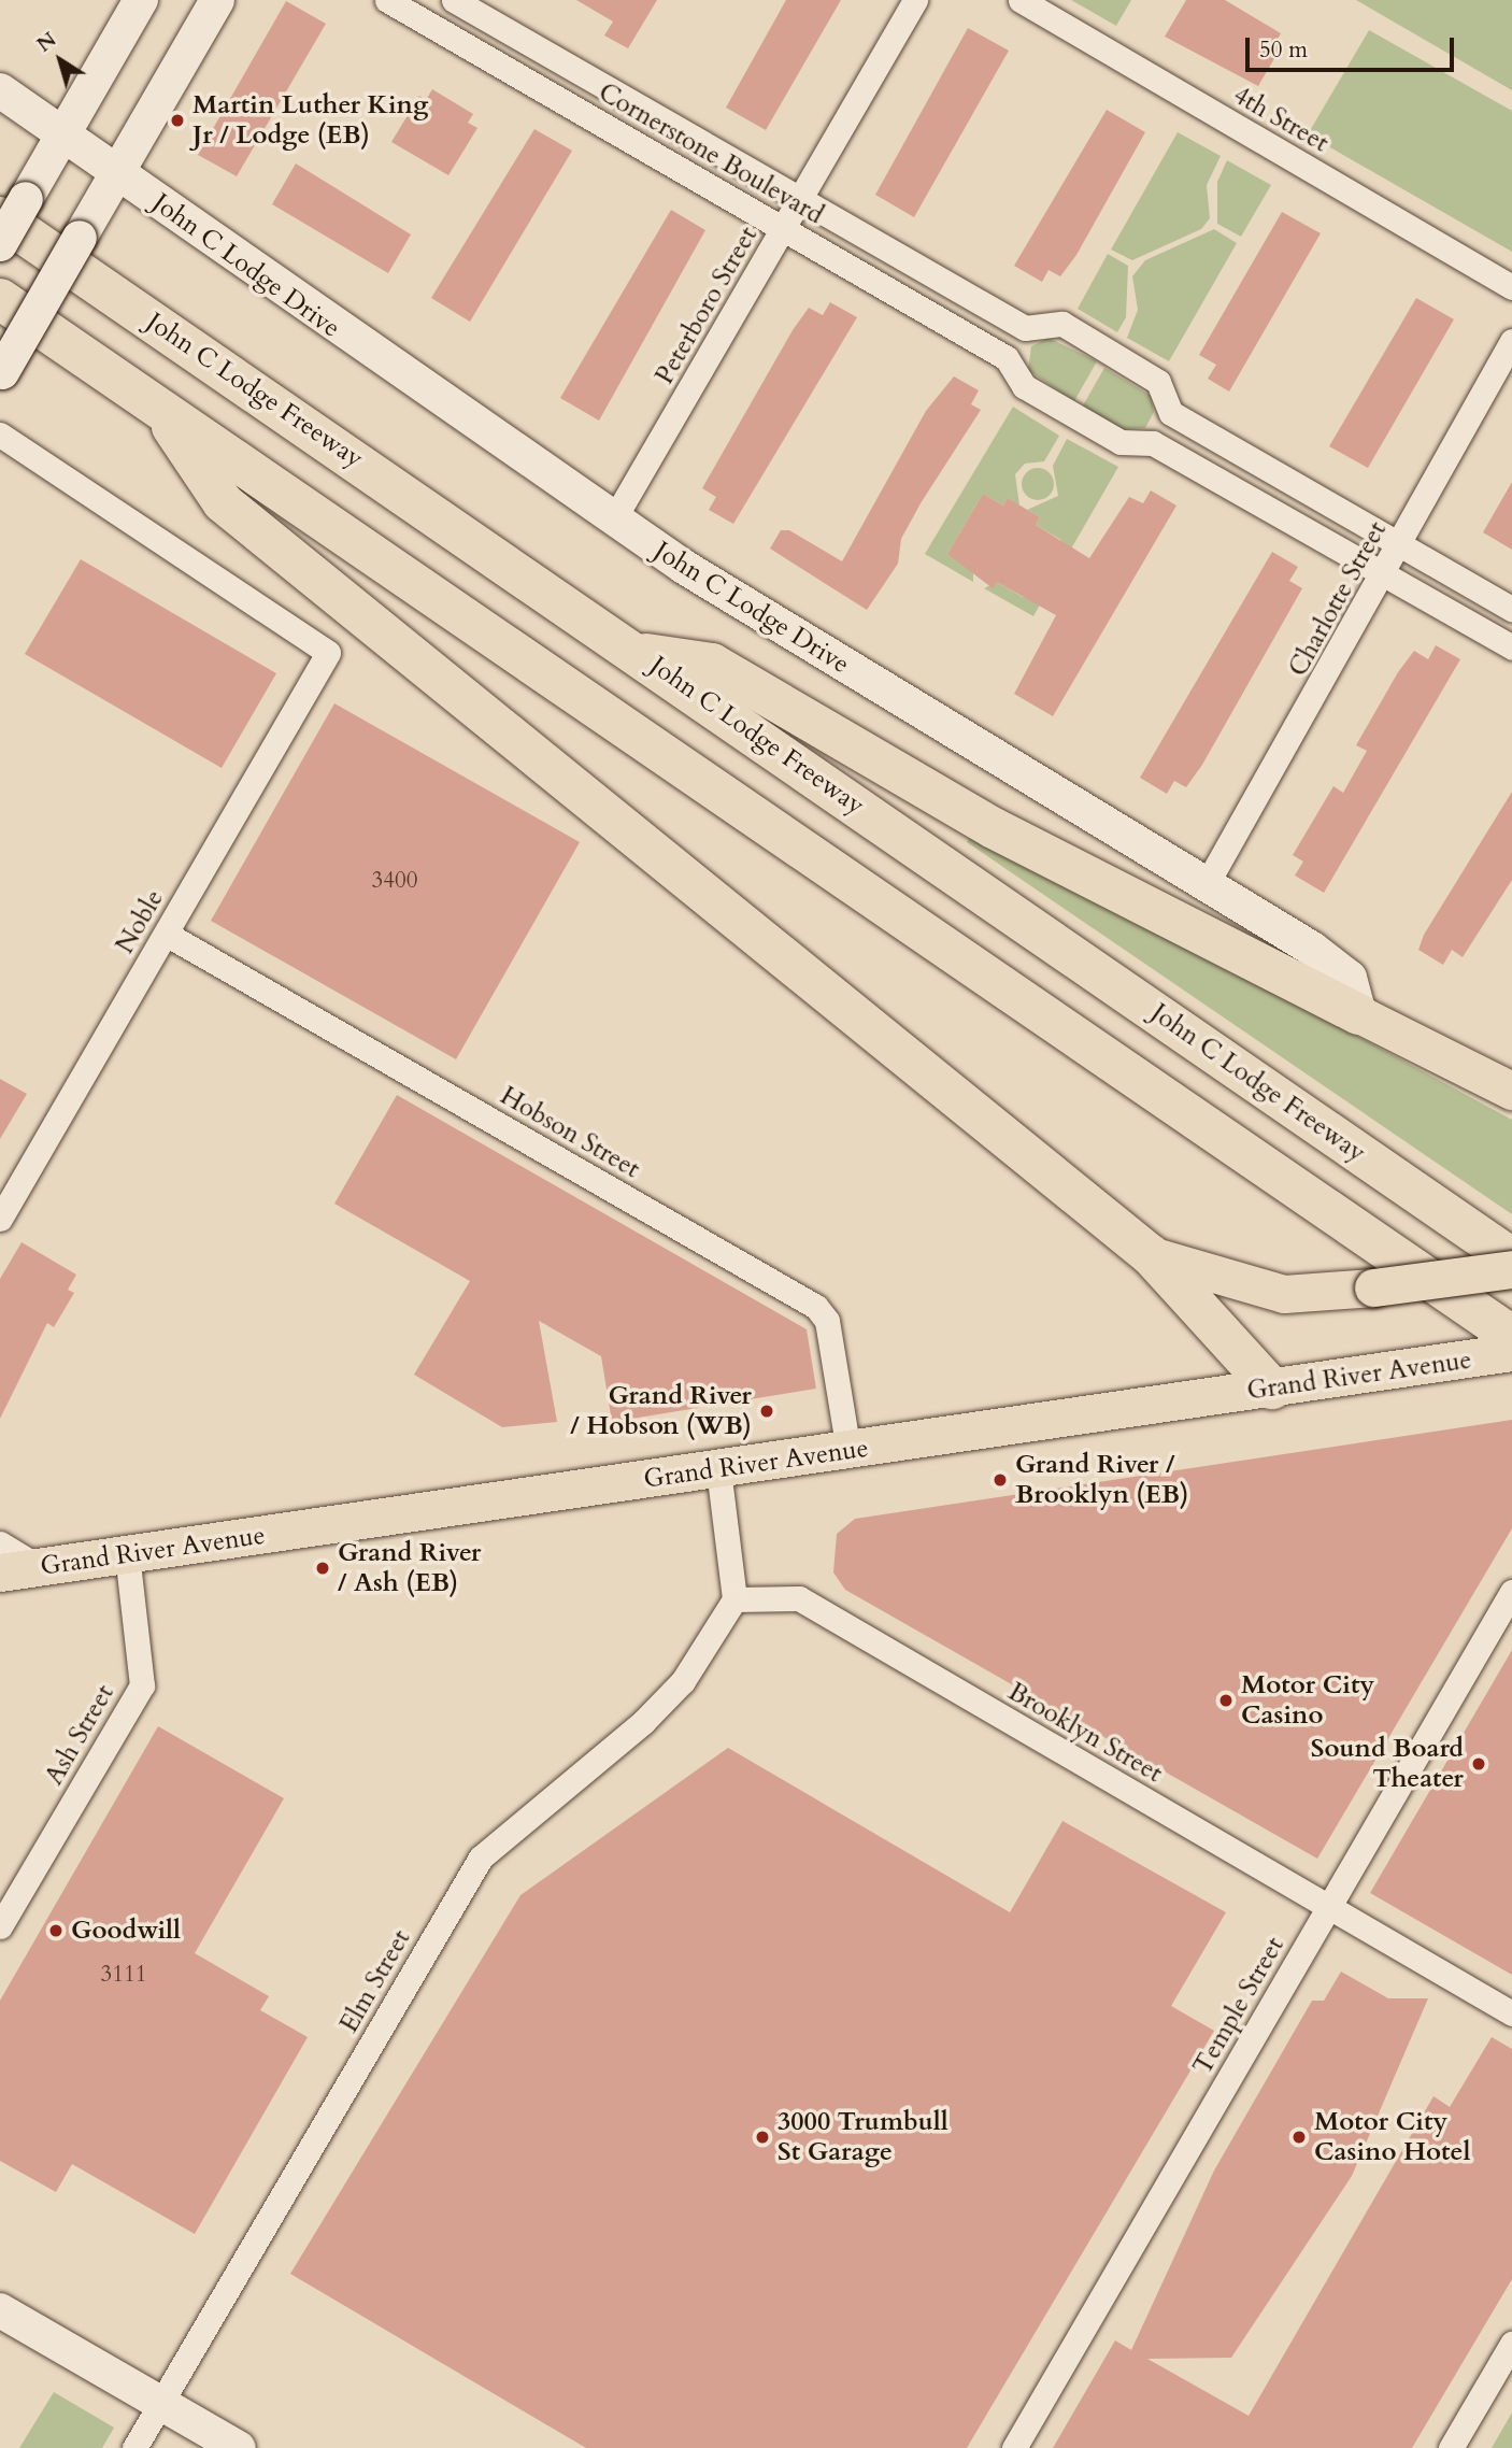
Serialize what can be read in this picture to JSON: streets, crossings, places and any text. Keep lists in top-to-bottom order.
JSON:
{
  "streets": {
    "highway": ["John C Lodge Freeway"],
    "main road": ["John C Lodge Drive", "Grand River Avenue"],
    "street": [
      "4th Street",
      "Cornerstone Boulevard",
      "Peterboro Street",
      "Charlotte Street",
      "Noble",
      "Hobson Street",
      "Brooklyn Street",
      "Ash Street",
      "Elm Street",
      "Temple Street"
    ]
  },
  "crossings": [
    ["Cornerstone Boulevard", "Peterboro Street"],
    ["Cornerstone Boulevard", "Charlotte Street"],
    ["John C Lodge Drive", "Peterboro Street"],
    ["John C Lodge Drive", "Charlotte Street"],
    ["Noble", "Hobson Street"],
    ["Hobson Street", "Grand River Avenue"],
    ["Grand River Avenue", "Ash Street"],
    ["Brooklyn Street", "Elm Street"],
    ["Brooklyn Street", "Temple Street"]
  ],
  "places": [
    "Martin Luther King Jr / Lodge (EB)",
    "Grand River / Hobson (WB)",
    "Grand River / Brooklyn (EB)",
    "Grand River / Ash (EB)",
    "Motor City Casino",
    "Sound Board Theater",
    "Goodwill",
    "3000 Trumbull St Garage",
    "Motor City Casino Hotel"
  ],
  "house_numbers": ["3400", "3111"],
  "scale_bar": "50 m",
  "north": "top left"
}
